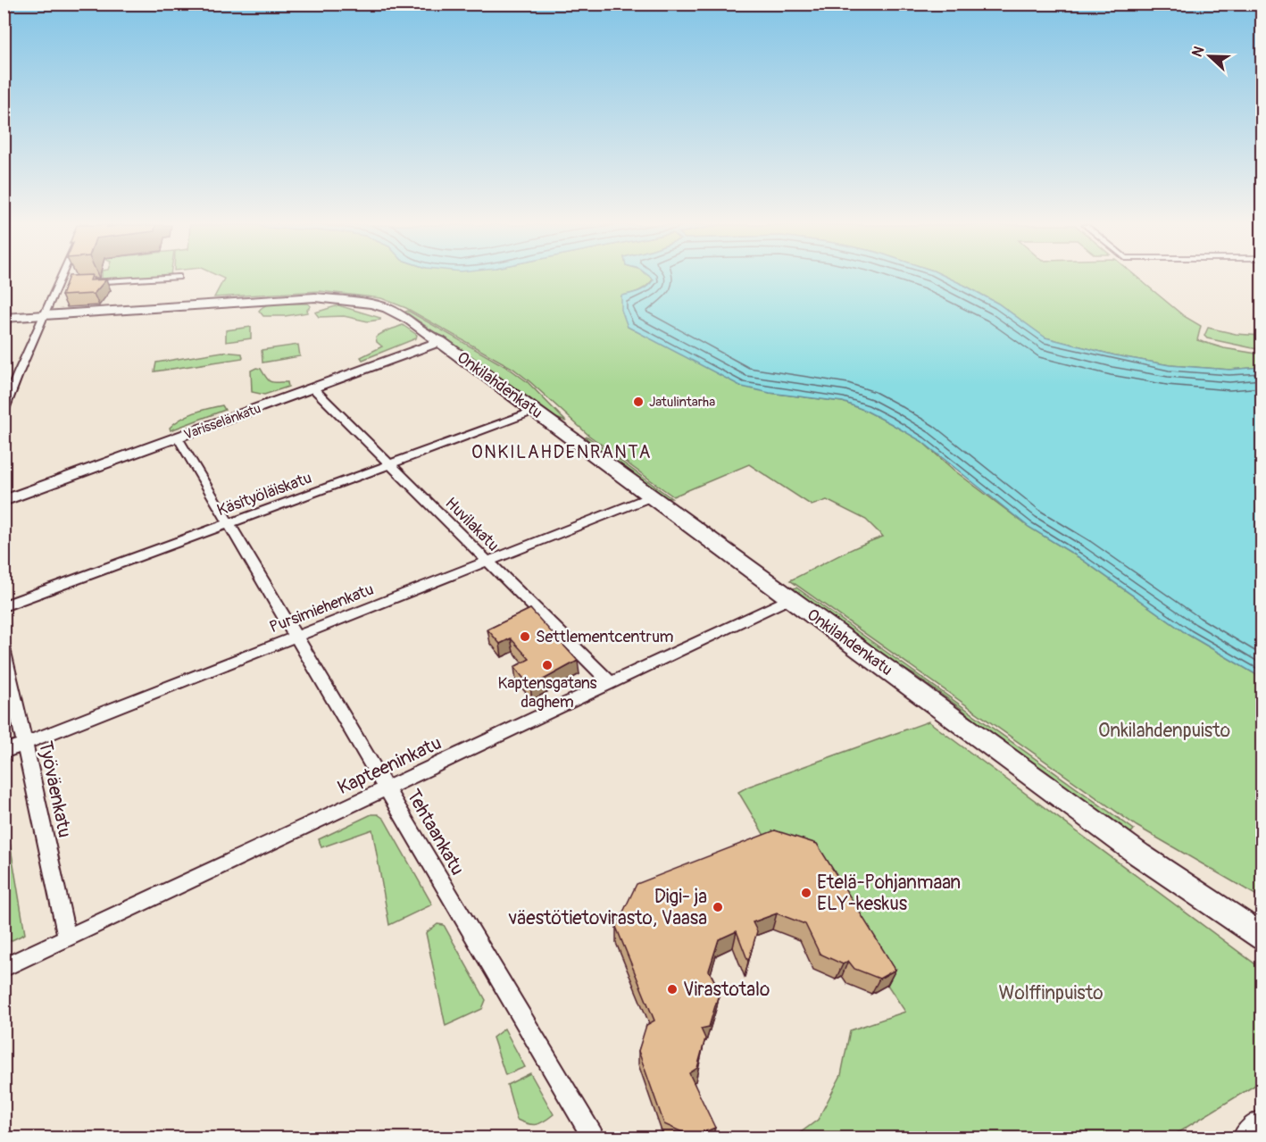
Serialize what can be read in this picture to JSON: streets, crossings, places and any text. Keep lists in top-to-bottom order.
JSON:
{
  "streets": {
    "main road": ["Onkilahdenkatu", "Varisselänkatu"],
    "street": [
      "Käsityöläiskatu",
      "Huvilakatu",
      "Pursimiehenkatu",
      "Kapteeninkatu",
      "Työväenkatu",
      "Tehtaankatu"
    ]
  },
  "crossings": [
    ["Onkilahdenkatu", "Varisselänkatu"],
    ["Onkilahdenkatu", "Käsityöläiskatu"],
    ["Onkilahdenkatu", "Pursimiehenkatu"],
    ["Onkilahdenkatu", "Kapteeninkatu"],
    ["Varisselänkatu", "Huvilakatu"],
    ["Varisselänkatu", "Tehtaankatu"],
    ["Käsityöläiskatu", "Huvilakatu"],
    ["Käsityöläiskatu", "Tehtaankatu"],
    ["Huvilakatu", "Pursimiehenkatu"],
    ["Huvilakatu", "Kapteeninkatu"],
    ["Pursimiehenkatu", "Työväenkatu"],
    ["Pursimiehenkatu", "Tehtaankatu"],
    ["Kapteeninkatu", "Työväenkatu"],
    ["Kapteeninkatu", "Tehtaankatu"]
  ],
  "districts": ["ONKILAHDENRANTA"],
  "parks": ["Onkilahdenpuisto", "Wolffinpuisto"],
  "places": [
    "Jatulintarha",
    "Settlementcentrum",
    "Kaptensgatans daghem",
    "Etelä-Pohjanmaan ELY-keskus",
    "Digi- ja väestötietovirasto, Vaasa",
    "Virastotalo"
  ],
  "north": "left"
}
